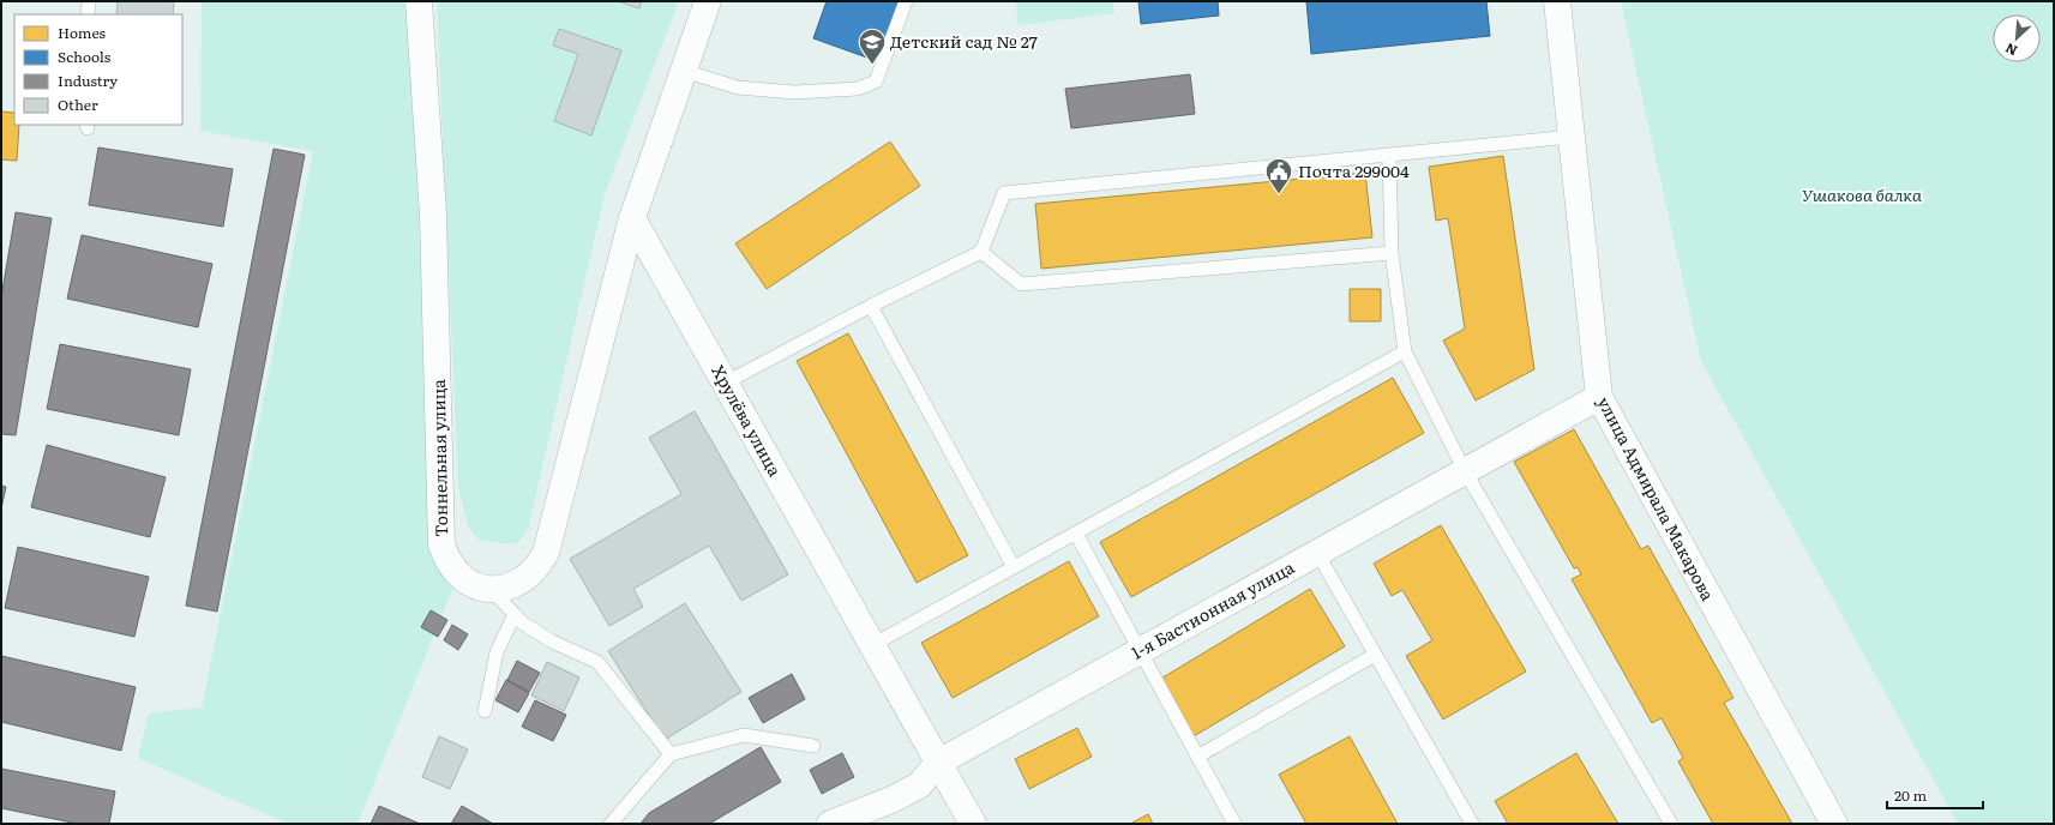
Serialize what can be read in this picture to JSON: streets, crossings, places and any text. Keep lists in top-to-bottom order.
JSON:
{
  "streets": {
    "street": [
      "Хрулёва улица",
      "Тоннельная улица",
      "улица Адмирала Макарова",
      "1-я Бастионная улица"
    ]
  },
  "crossings": [
    ["Хрулёва улица", "Тоннельная улица"],
    ["Хрулёва улица", "1-я Бастионная улица"],
    ["улица Адмирала Макарова", "1-я Бастионная улица"]
  ],
  "parks": ["Ушакова балка"],
  "places": {
    "school or university": ["Детский сад № 27"],
    "public building": ["Почта 299004"]
  },
  "legend": [
    "Homes",
    "Schools",
    "Industry",
    "Other"
  ],
  "scale_bar": "20 m",
  "north": "bottom left"
}
